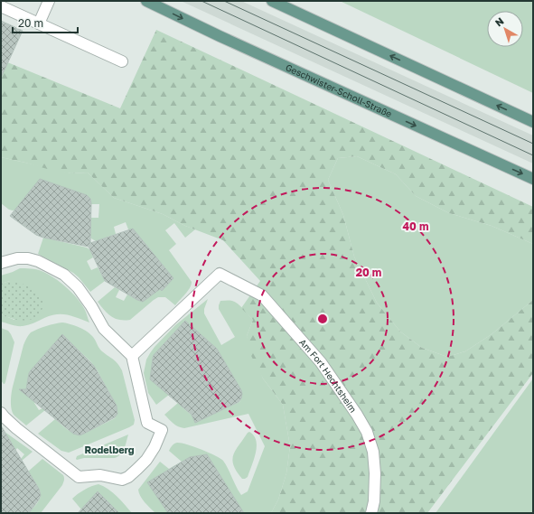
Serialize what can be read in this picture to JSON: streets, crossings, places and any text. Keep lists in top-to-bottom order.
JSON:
{
  "streets": {
    "main road": ["Geschwister-Scholl-Straße"],
    "street": ["Am Fort Hechtsheim"]
  },
  "districts": ["Rodelberg"],
  "scale_bar": "20 m",
  "north": "top left",
  "rings": ["40 m", "20 m"]
}
